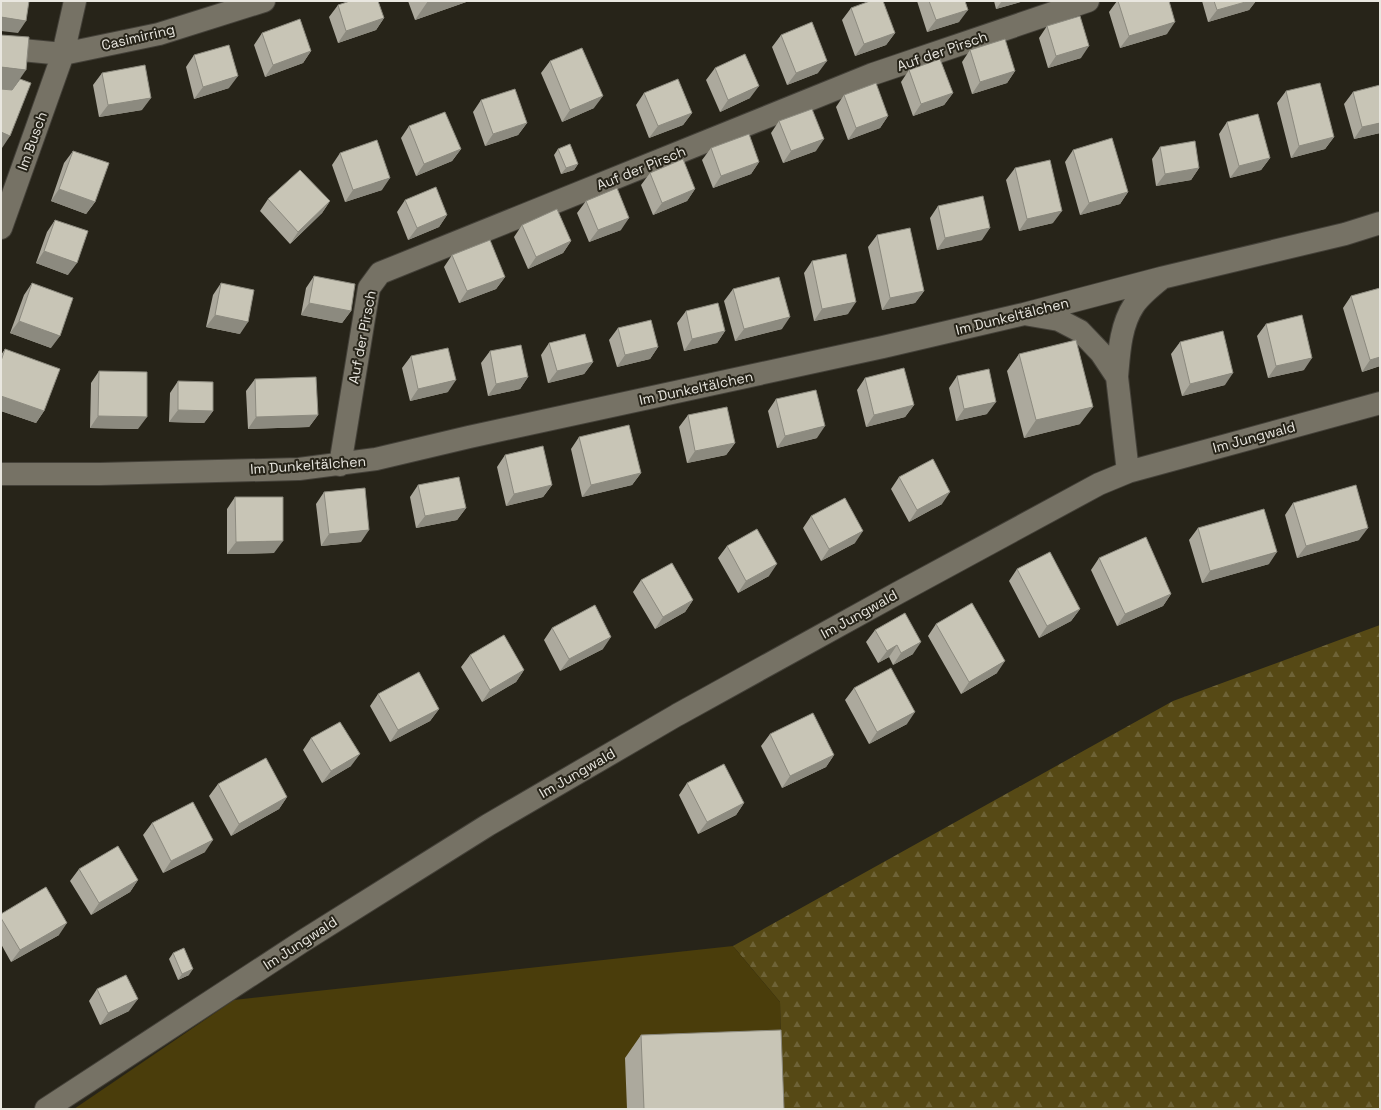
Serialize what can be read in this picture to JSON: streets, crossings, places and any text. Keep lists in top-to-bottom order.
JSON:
{
  "streets": {
    "street": [
      "Casimirring",
      "Auf der Pirsch",
      "Im Busch",
      "Im Dunkeltälchen",
      "Im Jungwald"
    ]
  },
  "crossings": [
    ["Casimirring", "Im Busch"],
    ["Auf der Pirsch", "Im Dunkeltälchen"]
  ]
}
